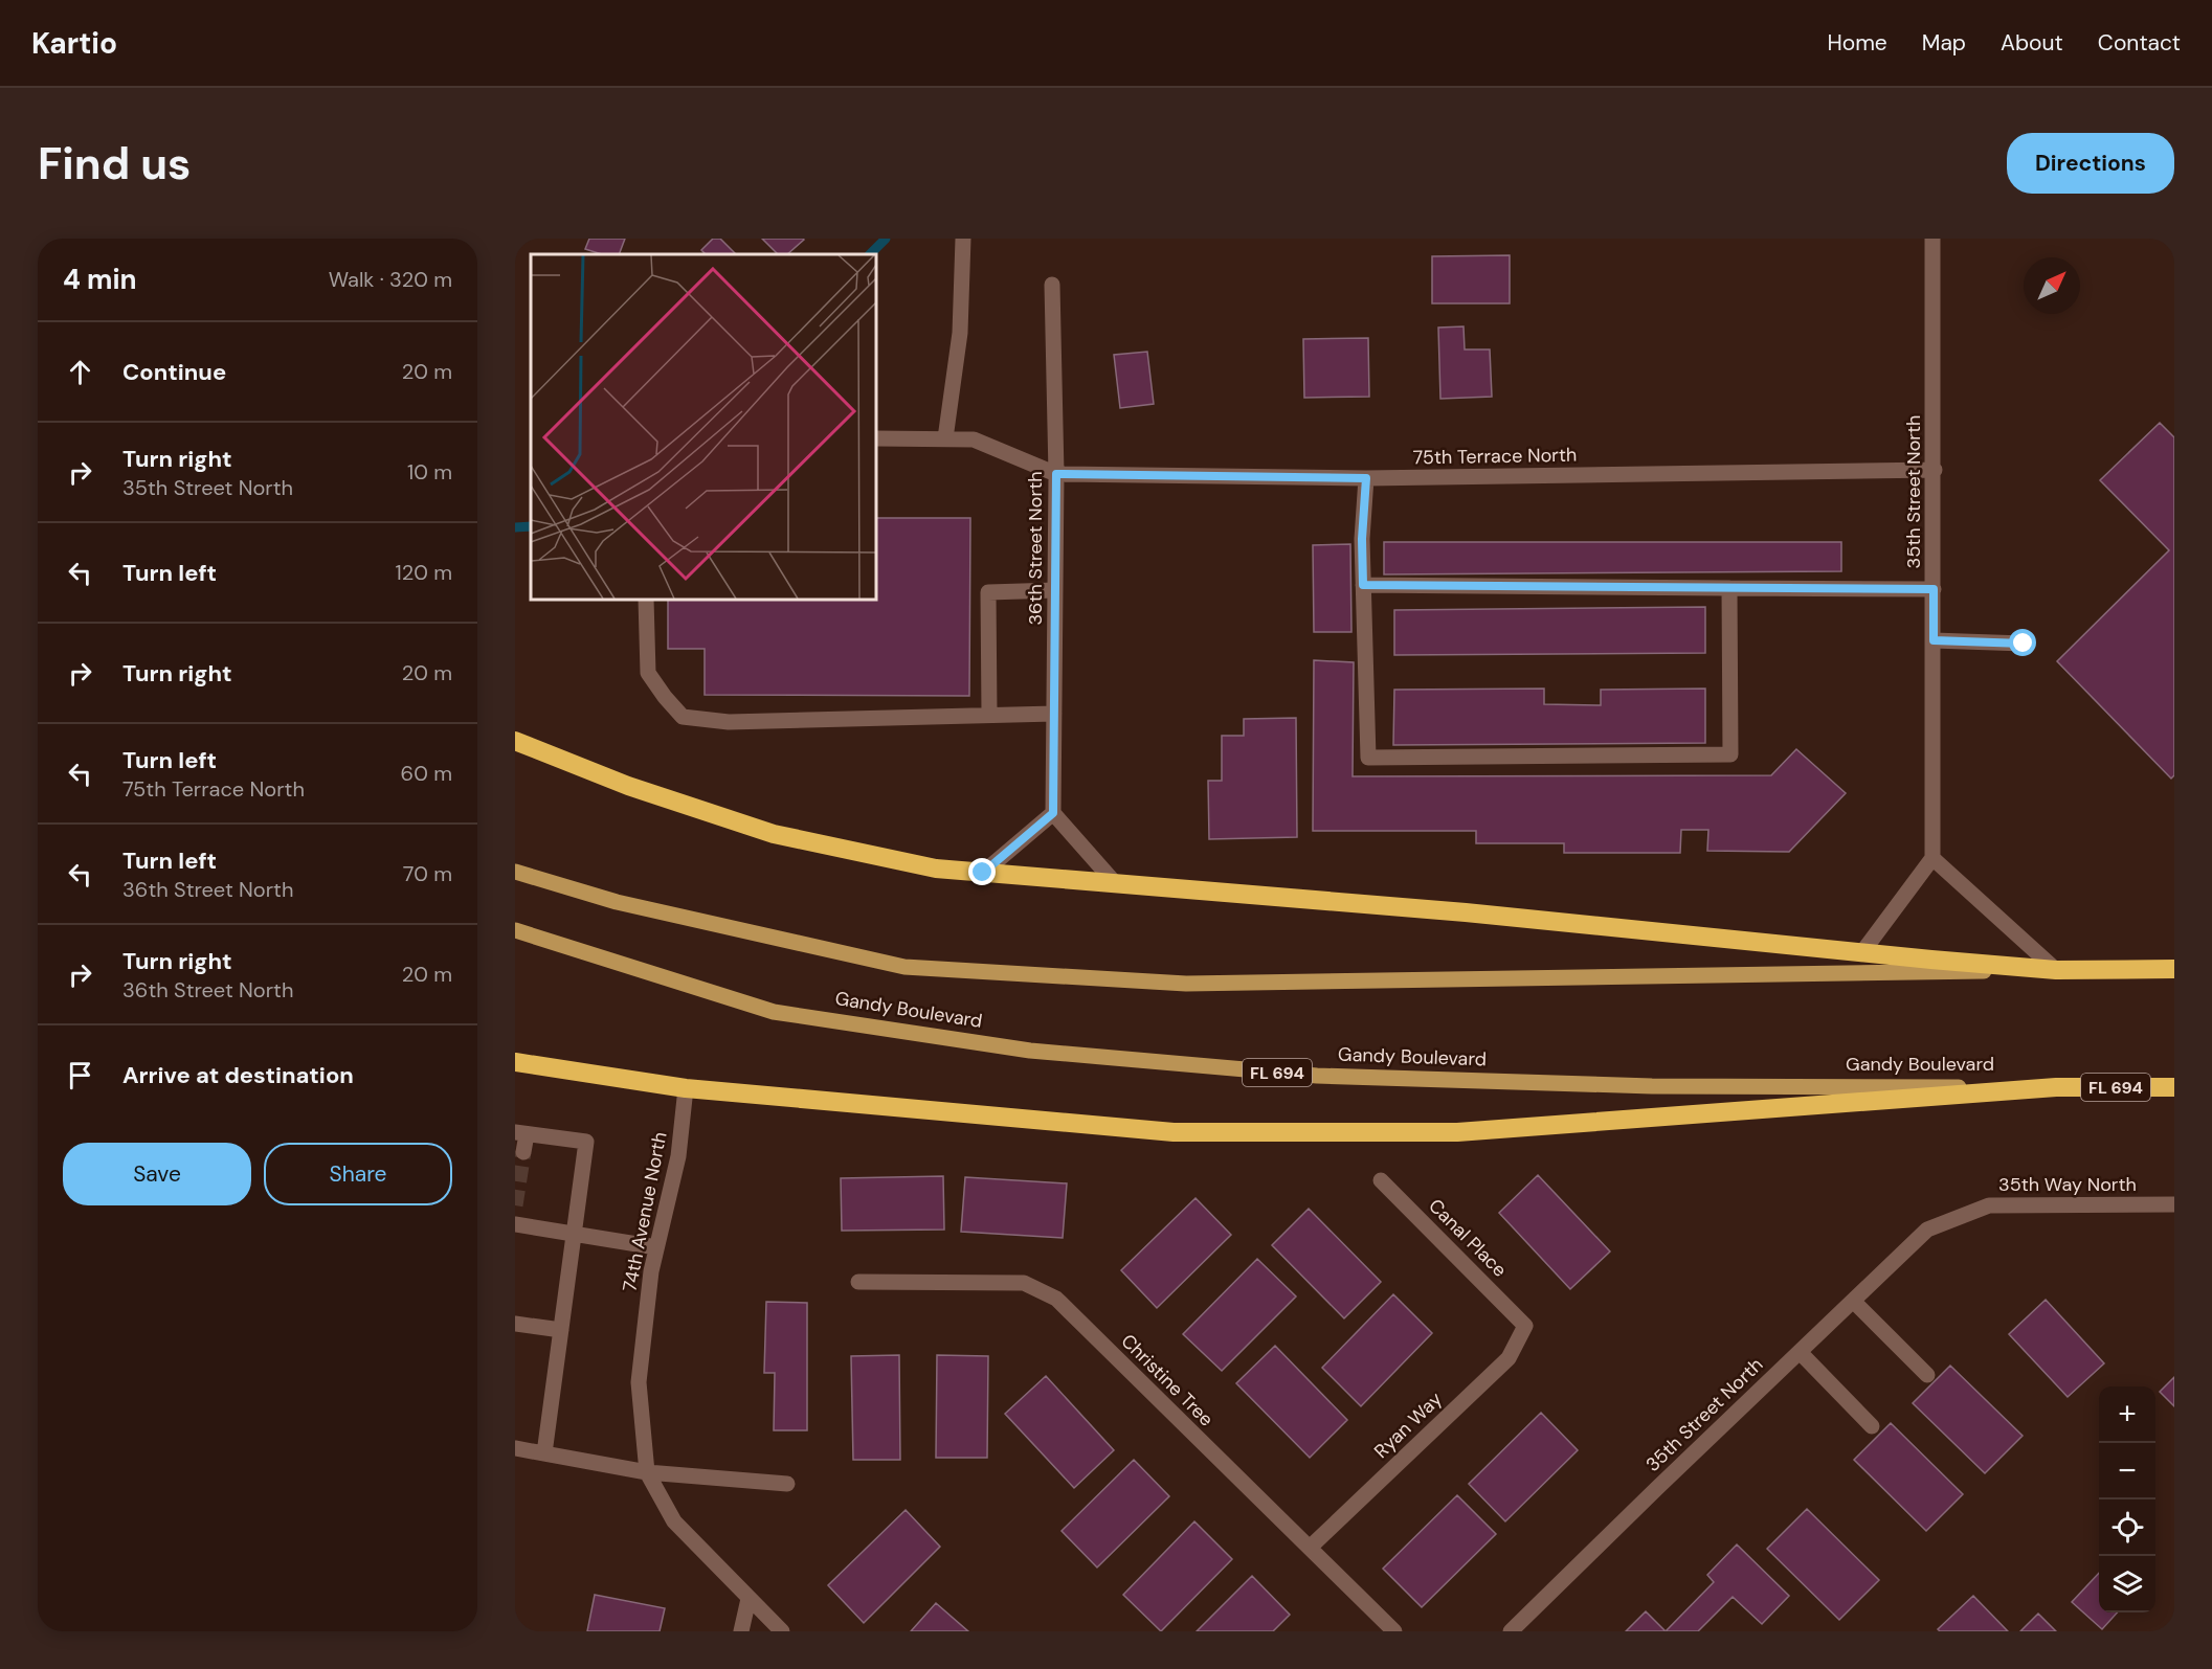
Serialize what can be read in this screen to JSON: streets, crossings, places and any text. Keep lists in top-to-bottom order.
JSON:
{
  "streets": {
    "highway": ["Gandy Boulevard", "FL 694"],
    "street": [
      "75th Terrace North",
      "35th Street North",
      "36th Street North",
      "35th Way North",
      "74th Avenue North",
      "Canal Place",
      "Christine Tree",
      "Ryan Way"
    ]
  },
  "crossings": [
    ["75th Terrace North", "35th Street North"],
    ["75th Terrace North", "36th Street North"],
    ["35th Street North", "35th Way North"],
    ["Canal Place", "Ryan Way"],
    ["Christine Tree", "Ryan Way"]
  ],
  "north": "top right",
  "page": {
    "header": "Kartio",
    "nav": [
      "Home",
      "Map",
      "About",
      "Contact"
    ],
    "buttons": [
      "Directions",
      ["Save", "Share"]
    ],
    "title": "Find us",
    "heading": ["4 min", "Walk · 320 m"],
    "list": [
      ["Continue", "20 m"],
      ["Turn right", "35th Street North", "10 m"],
      ["Turn left", "120 m"],
      ["Turn right", "20 m"],
      ["Turn left", "75th Terrace North", "60 m"],
      ["Turn left", "36th Street North", "70 m"],
      ["Turn right", "36th Street North", "20 m"],
      "Arrive at destination"
    ],
    "map_buttons": ["+", "−"]
  }
}
